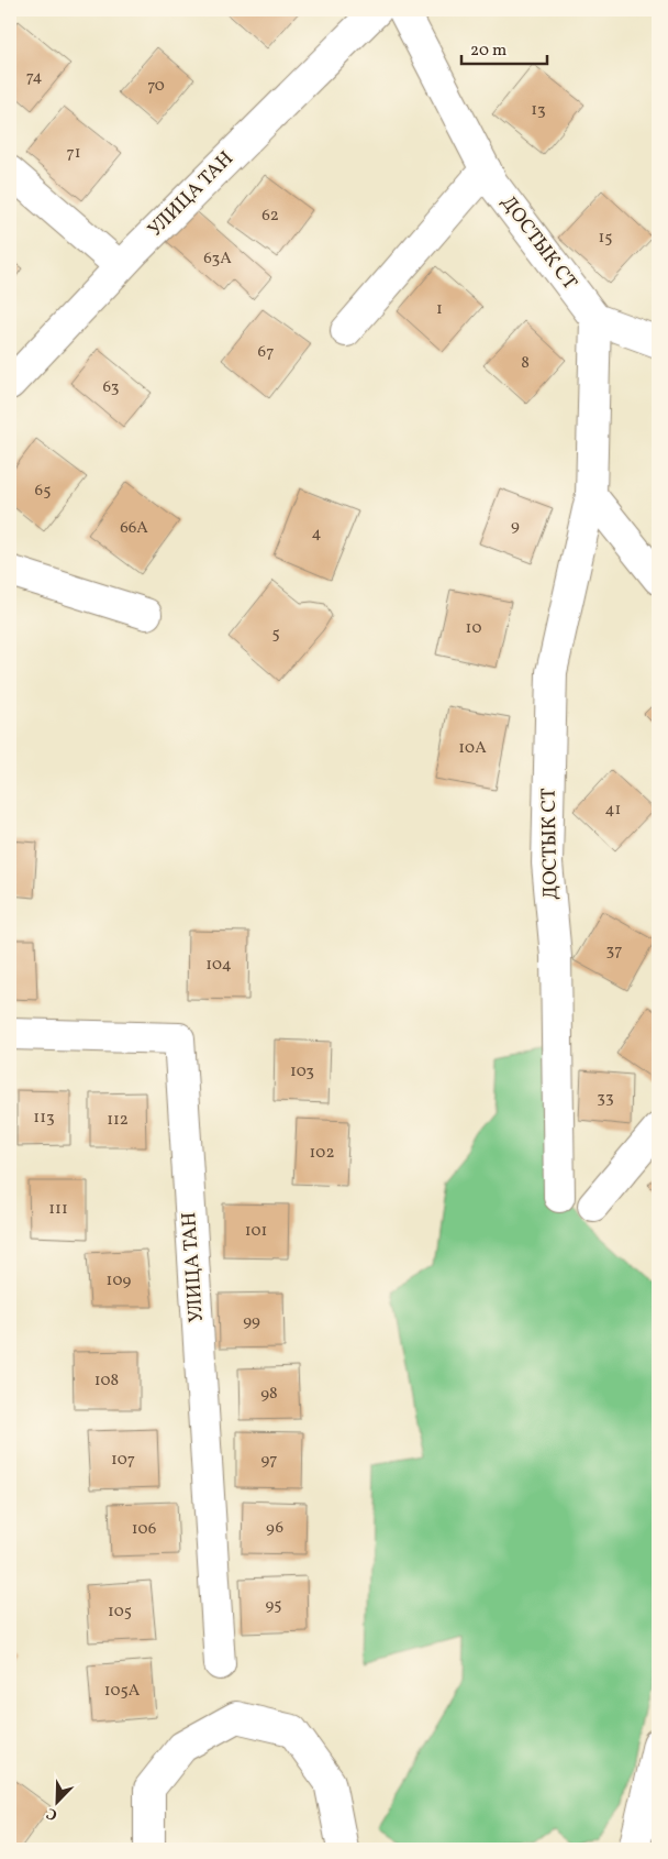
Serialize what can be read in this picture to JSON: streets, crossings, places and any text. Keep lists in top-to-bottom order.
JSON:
{
  "streets": {
    "street": ["УЛИЦА ТАН", "ДОСТЫК СТ"]
  },
  "house_numbers": [
    "74",
    "70",
    "13",
    "71",
    "62",
    "15",
    "63А",
    "1",
    "67",
    "8",
    "63",
    "65",
    "9",
    "66А",
    "4",
    "10",
    "5",
    "10А",
    "41",
    "37",
    "104",
    "103",
    "33",
    "113",
    "112",
    "102",
    "111",
    "101",
    "109",
    "99",
    "108",
    "98",
    "107",
    "97",
    "96",
    "106",
    "95",
    "105",
    "105А"
  ],
  "scale_bar": "20 m",
  "north": "bottom left"
}
